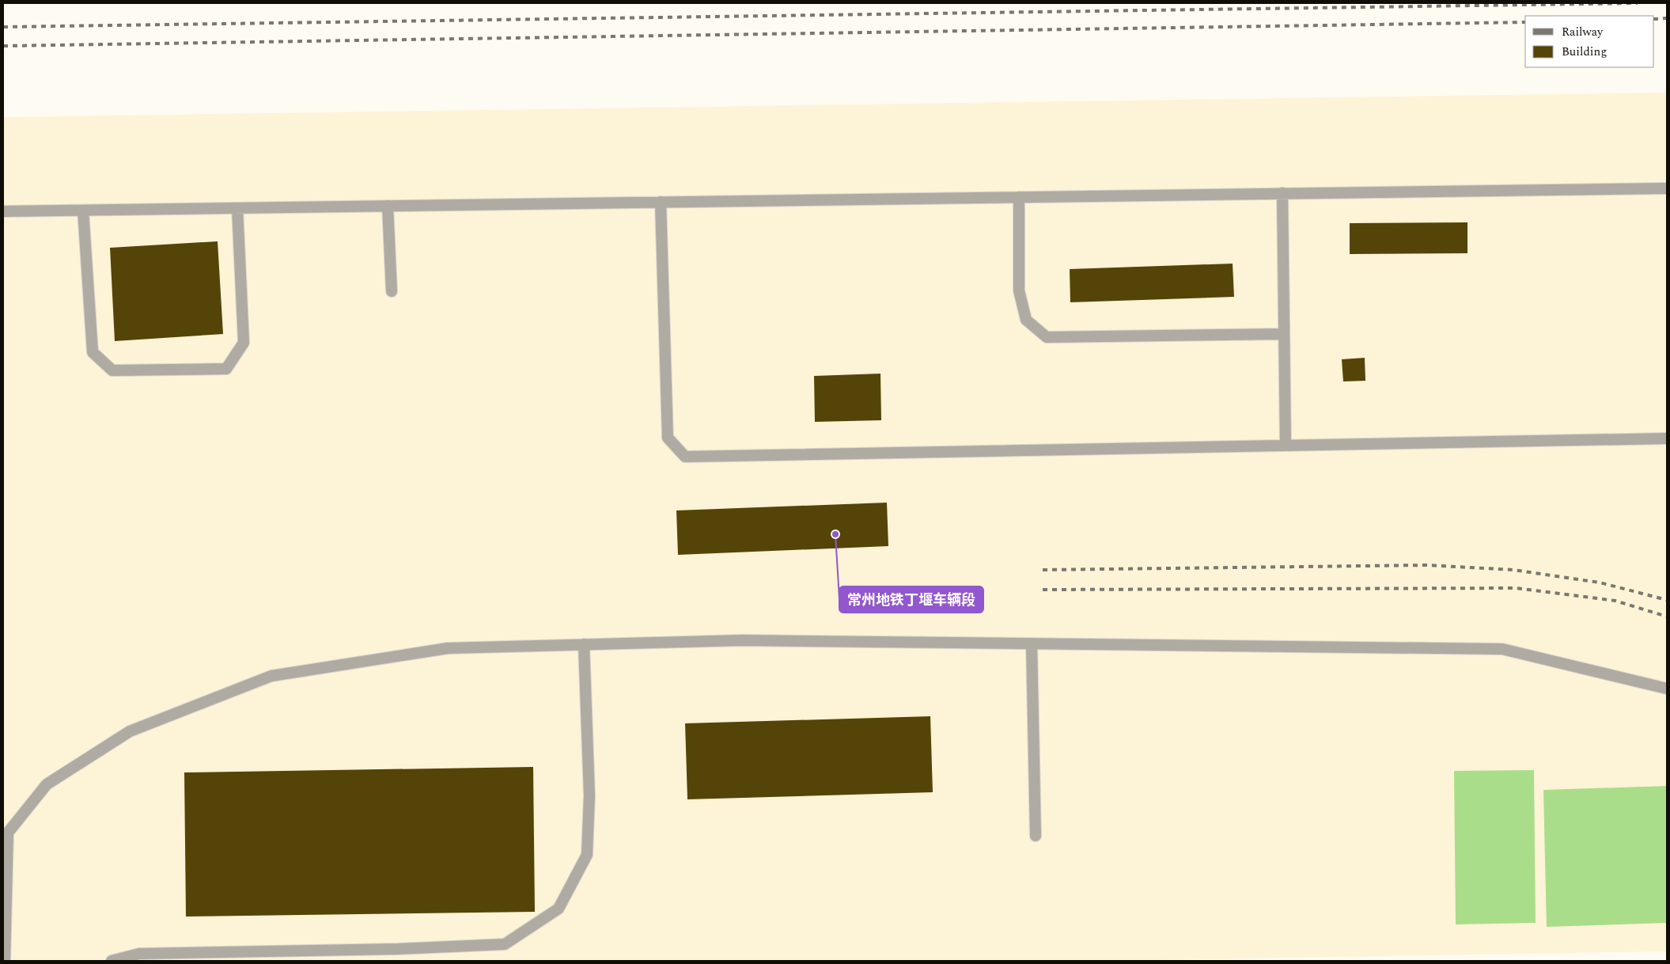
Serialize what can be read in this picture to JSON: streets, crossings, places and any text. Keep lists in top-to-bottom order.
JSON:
{
  "places": ["常州地铁丁堰车辆段"],
  "legend": ["Railway", "Building"]
}
